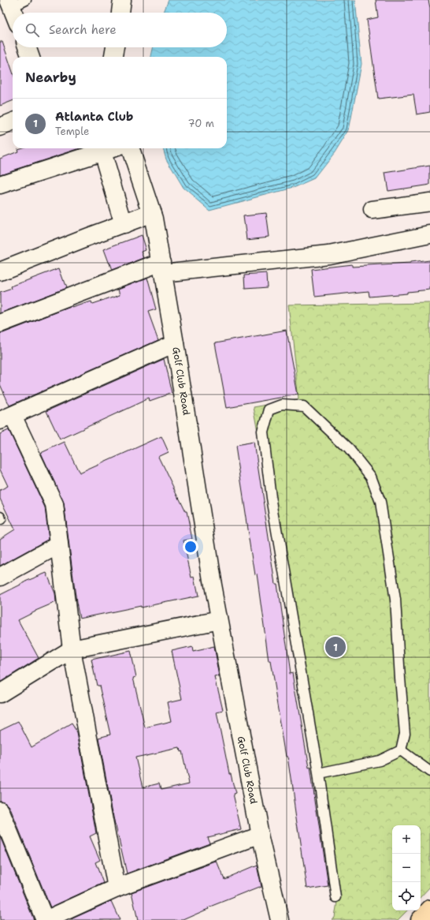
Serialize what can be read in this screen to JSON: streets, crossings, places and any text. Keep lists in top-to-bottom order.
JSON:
{
  "streets": {
    "street": ["Golf Club Road"]
  },
  "page": {
    "search": "Search here",
    "heading": "Nearby",
    "list": [
      {
        "mark": "1",
        "name": "Atlanta Club",
        "note": "Temple",
        "value": "70 m"
      }
    ],
    "pins": "1",
    "map_buttons": ["+", "−"]
  }
}
